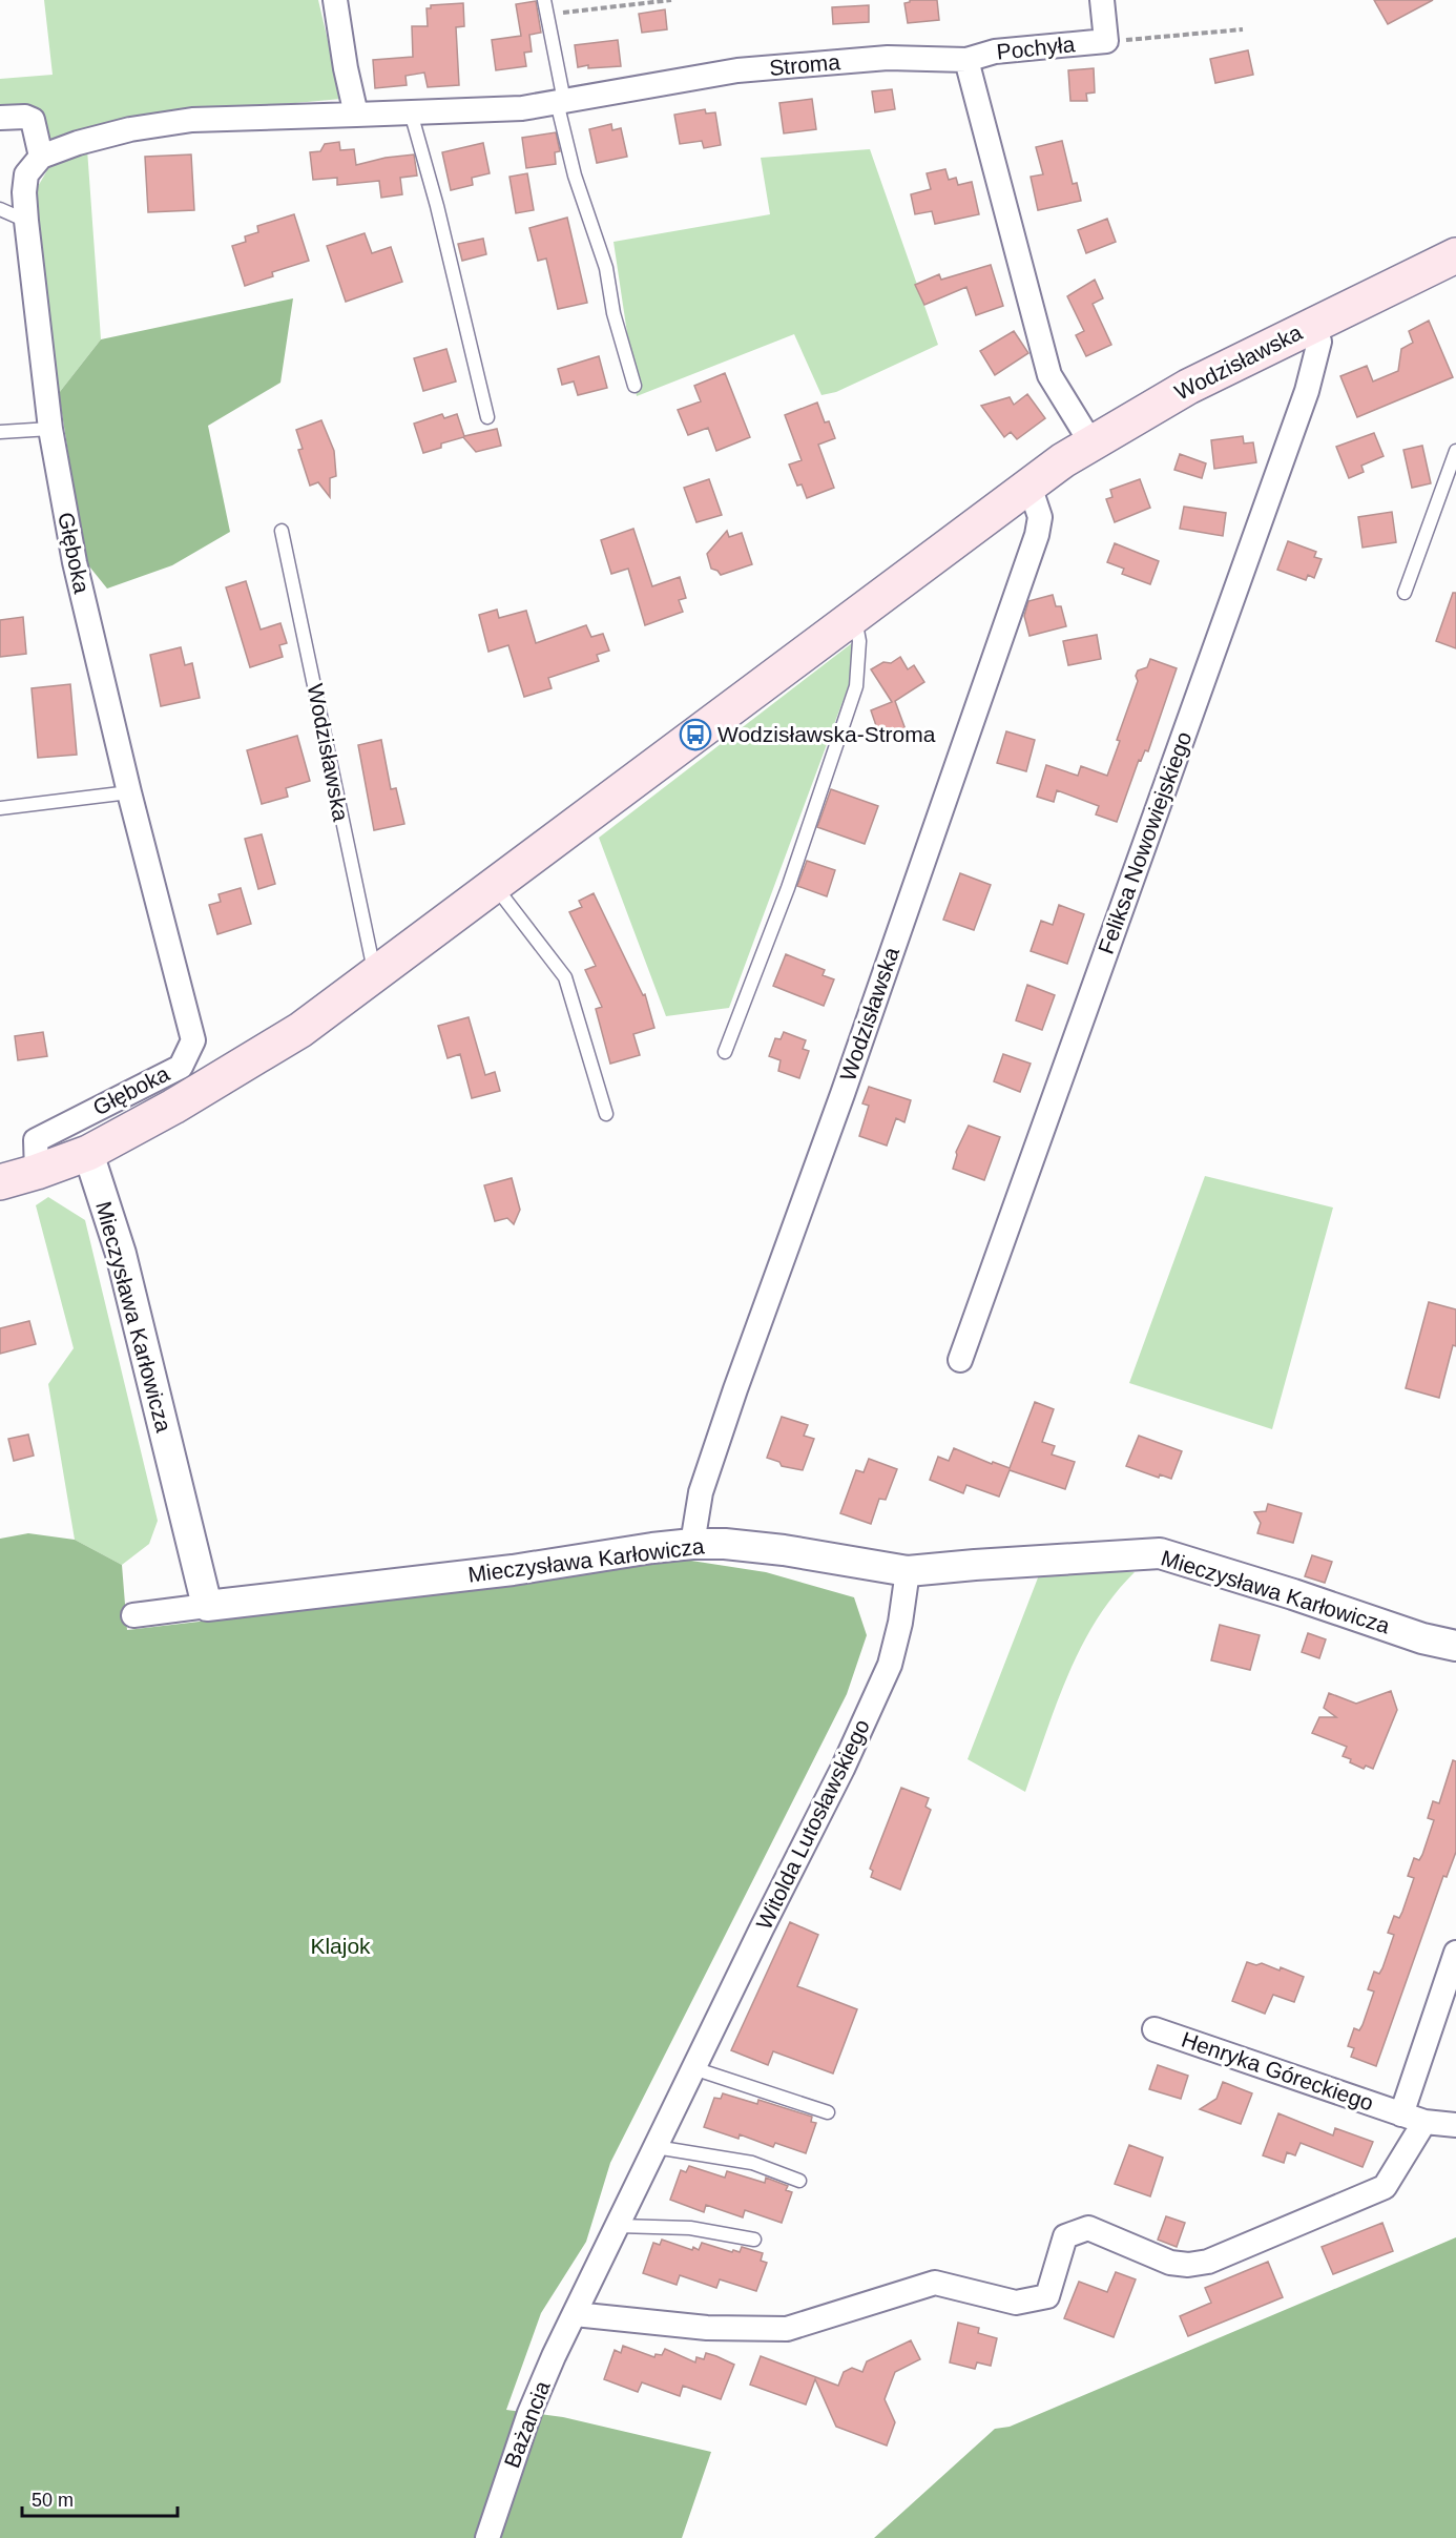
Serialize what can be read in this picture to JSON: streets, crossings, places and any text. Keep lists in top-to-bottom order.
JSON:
{
  "streets": {
    "main road": ["Wodzisławska"],
    "street": [
      "Pochyła",
      "Stroma",
      "Głęboka",
      "Feliksa Nowowiejskiego",
      "Mieczysława Karłowicza",
      "Witolda Lutosławskiego",
      "Henryka Góreckiego",
      "Bażancia"
    ]
  },
  "crossings": [
    ["Pochyła", "Stroma"],
    ["Wodzisławska", "Głęboka"],
    ["Wodzisławska", "Feliksa Nowowiejskiego"],
    ["Wodzisławska", "Mieczysława Karłowicza"],
    ["Mieczysława Karłowicza", "Witolda Lutosławskiego"],
    ["Witolda Lutosławskiego", "Bażancia"]
  ],
  "parks": ["Klajok"],
  "places": {
    "bus stop": ["Wodzisławska-Stroma"]
  },
  "scale_bar": "50 m"
}
